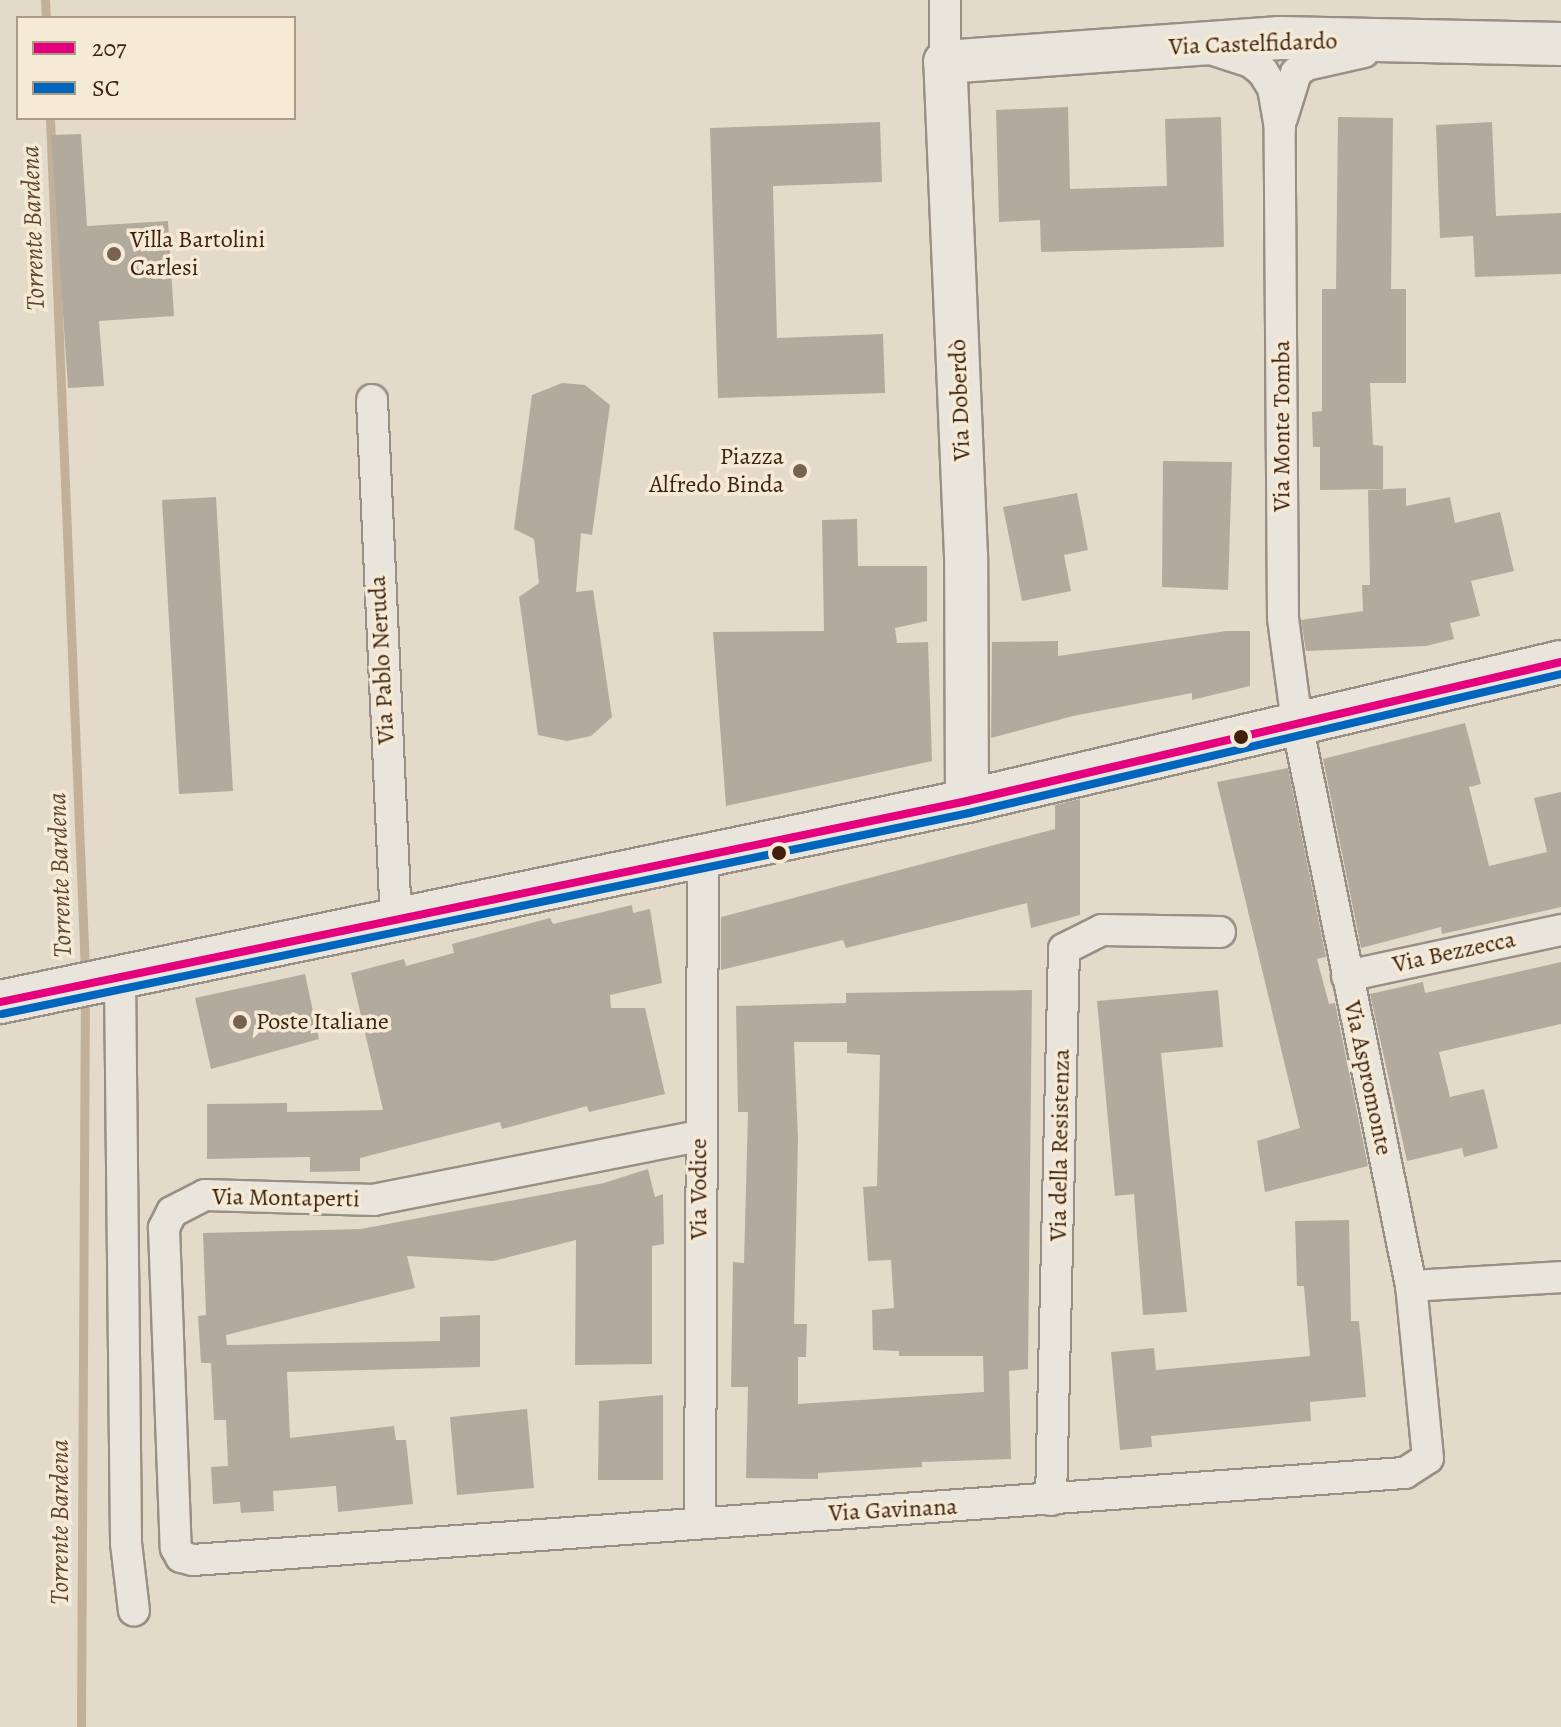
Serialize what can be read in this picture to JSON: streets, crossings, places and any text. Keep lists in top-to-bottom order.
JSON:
{
  "streets": {
    "main road": ["Via Castelfidardo", "Via Doberdò"],
    "street": [
      "Via Monte Tomba",
      "Via Pablo Neruda",
      "Via Bezzecca",
      "Via Aspromonte",
      "Via della Resistenza",
      "Via Vodice",
      "Via Montaperti",
      "Via Gavinana"
    ]
  },
  "crossings": [
    ["Via Castelfidardo", "Via Doberdò"],
    ["Via Castelfidardo", "Via Monte Tomba"],
    ["Via Monte Tomba", "Via Aspromonte"],
    ["Via Bezzecca", "Via Aspromonte"],
    ["Via Aspromonte", "Via Gavinana"],
    ["Via della Resistenza", "Via Gavinana"],
    ["Via Vodice", "Via Montaperti"],
    ["Via Vodice", "Via Gavinana"],
    ["Via Montaperti", "Via Gavinana"]
  ],
  "water": ["Torrente Bardena"],
  "places": ["Villa Bartolini Carlesi", "Piazza Alfredo Binda", "Poste Italiane"],
  "lines": ["transit line 207", "transit line SC"],
  "legend": ["207", "SC"]
}
